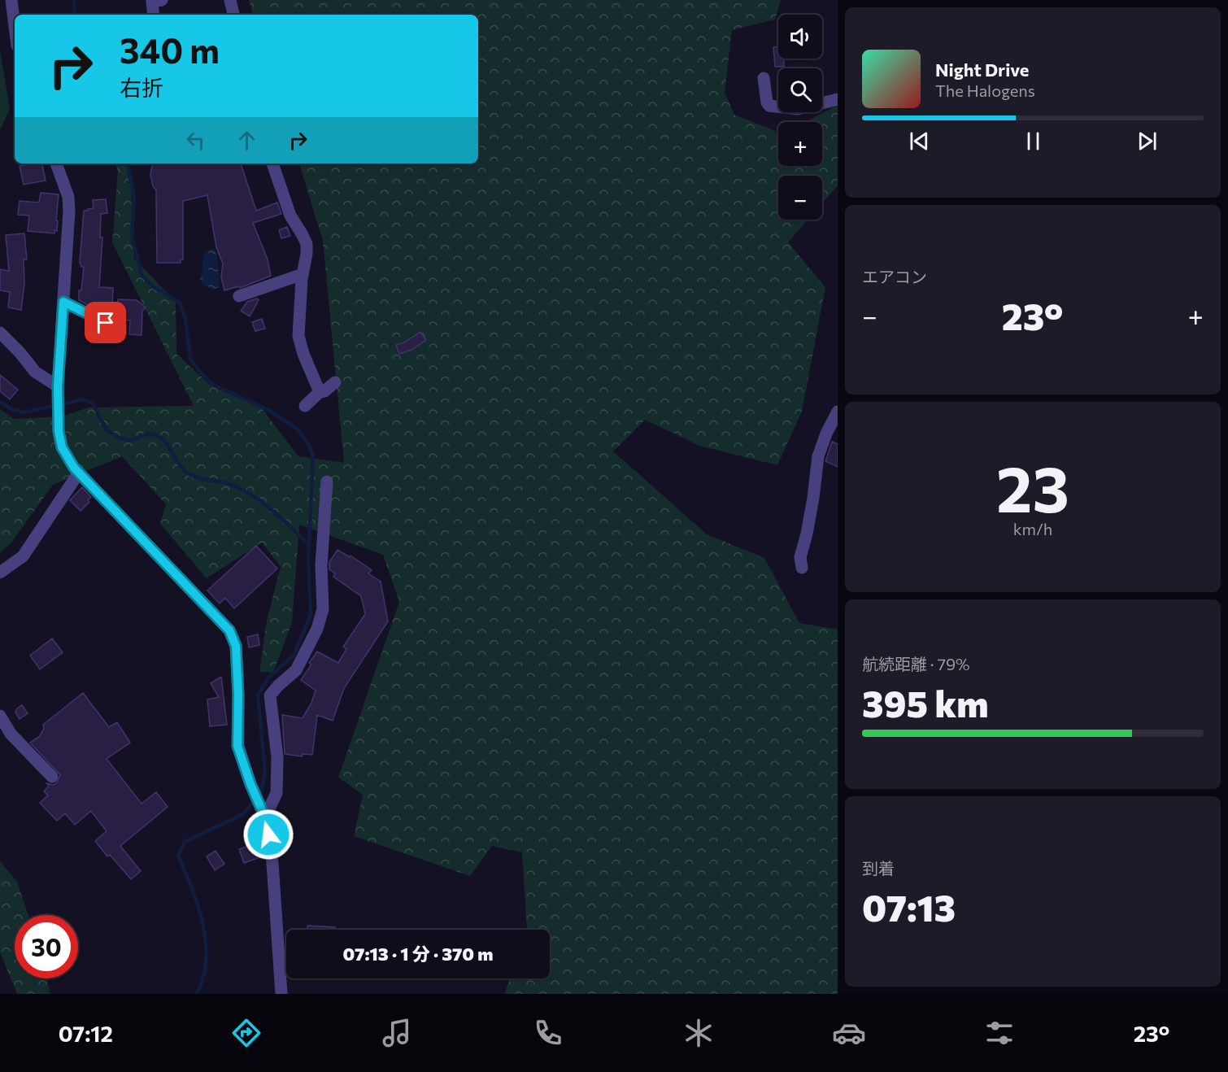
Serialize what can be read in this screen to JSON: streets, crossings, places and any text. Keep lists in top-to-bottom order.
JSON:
{
  "page": {
    "map_buttons": ["+", "−"],
    "turn": ["340 m", "右折"],
    "song": ["Night Drive", "The Halogens"],
    "tile": [
      "エアコン",
      ["23", "km/h"],
      ["航続距離 · 79%", "395 km"],
      ["到着", "07:13"]
    ],
    "heat": ["−", "23°", "+"],
    "limit": "30",
    "trip": "07:13 · 1 分 · 370 m",
    "tabs": ["07:12", "23°"]
  }
}
